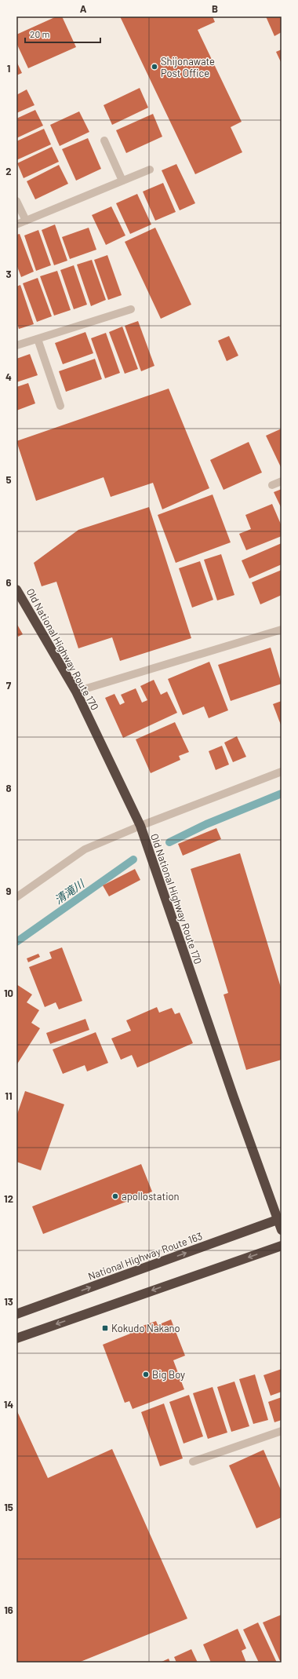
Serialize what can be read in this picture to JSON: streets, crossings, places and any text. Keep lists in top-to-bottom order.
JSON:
{
  "streets": {
    "highway": ["Old National Highway Route 170", "National Highway Route 163"]
  },
  "crossings": [
    ["Old National Highway Route 170", "National Highway Route 163"]
  ],
  "water": ["清滝川"],
  "places": {
    "other": ["Shijonawate Post Office", "apollostation", "Big Boy"],
    "transit": ["Kokudo Nakano"]
  },
  "scale_bar": "20 m",
  "grid": {
    "columns": ["A", "B"],
    "rows": [
      "1",
      "2",
      "3",
      "4",
      "5",
      "6",
      "7",
      "8",
      "9",
      "10",
      "11",
      "12",
      "13",
      "14",
      "15",
      "16"
    ]
  }
}
